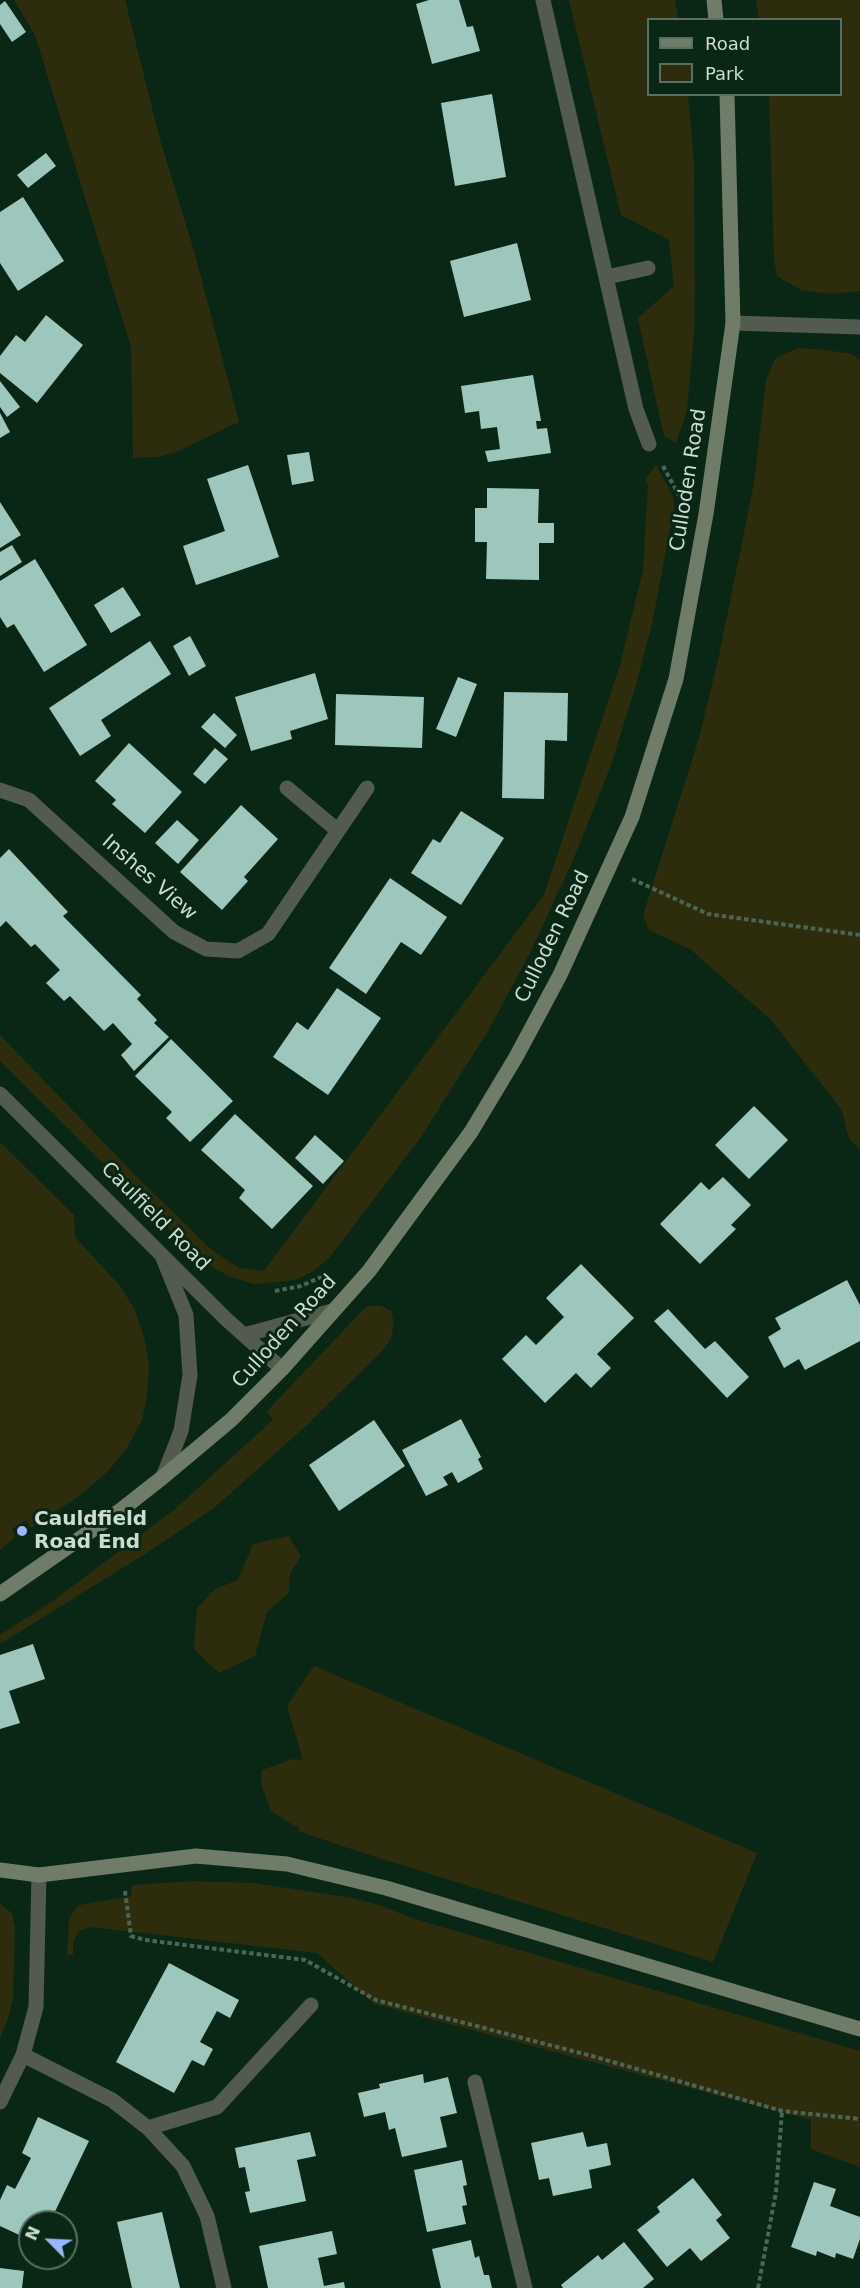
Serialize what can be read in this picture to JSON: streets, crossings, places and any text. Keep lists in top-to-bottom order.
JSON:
{
  "streets": {
    "main road": ["Culloden Road"],
    "street": ["Inshes View", "Caulfield Road"]
  },
  "crossings": [
    ["Culloden Road", "Caulfield Road"]
  ],
  "places": ["Cauldfield Road End"],
  "legend": ["Road", "Park"],
  "north": "top left"
}
